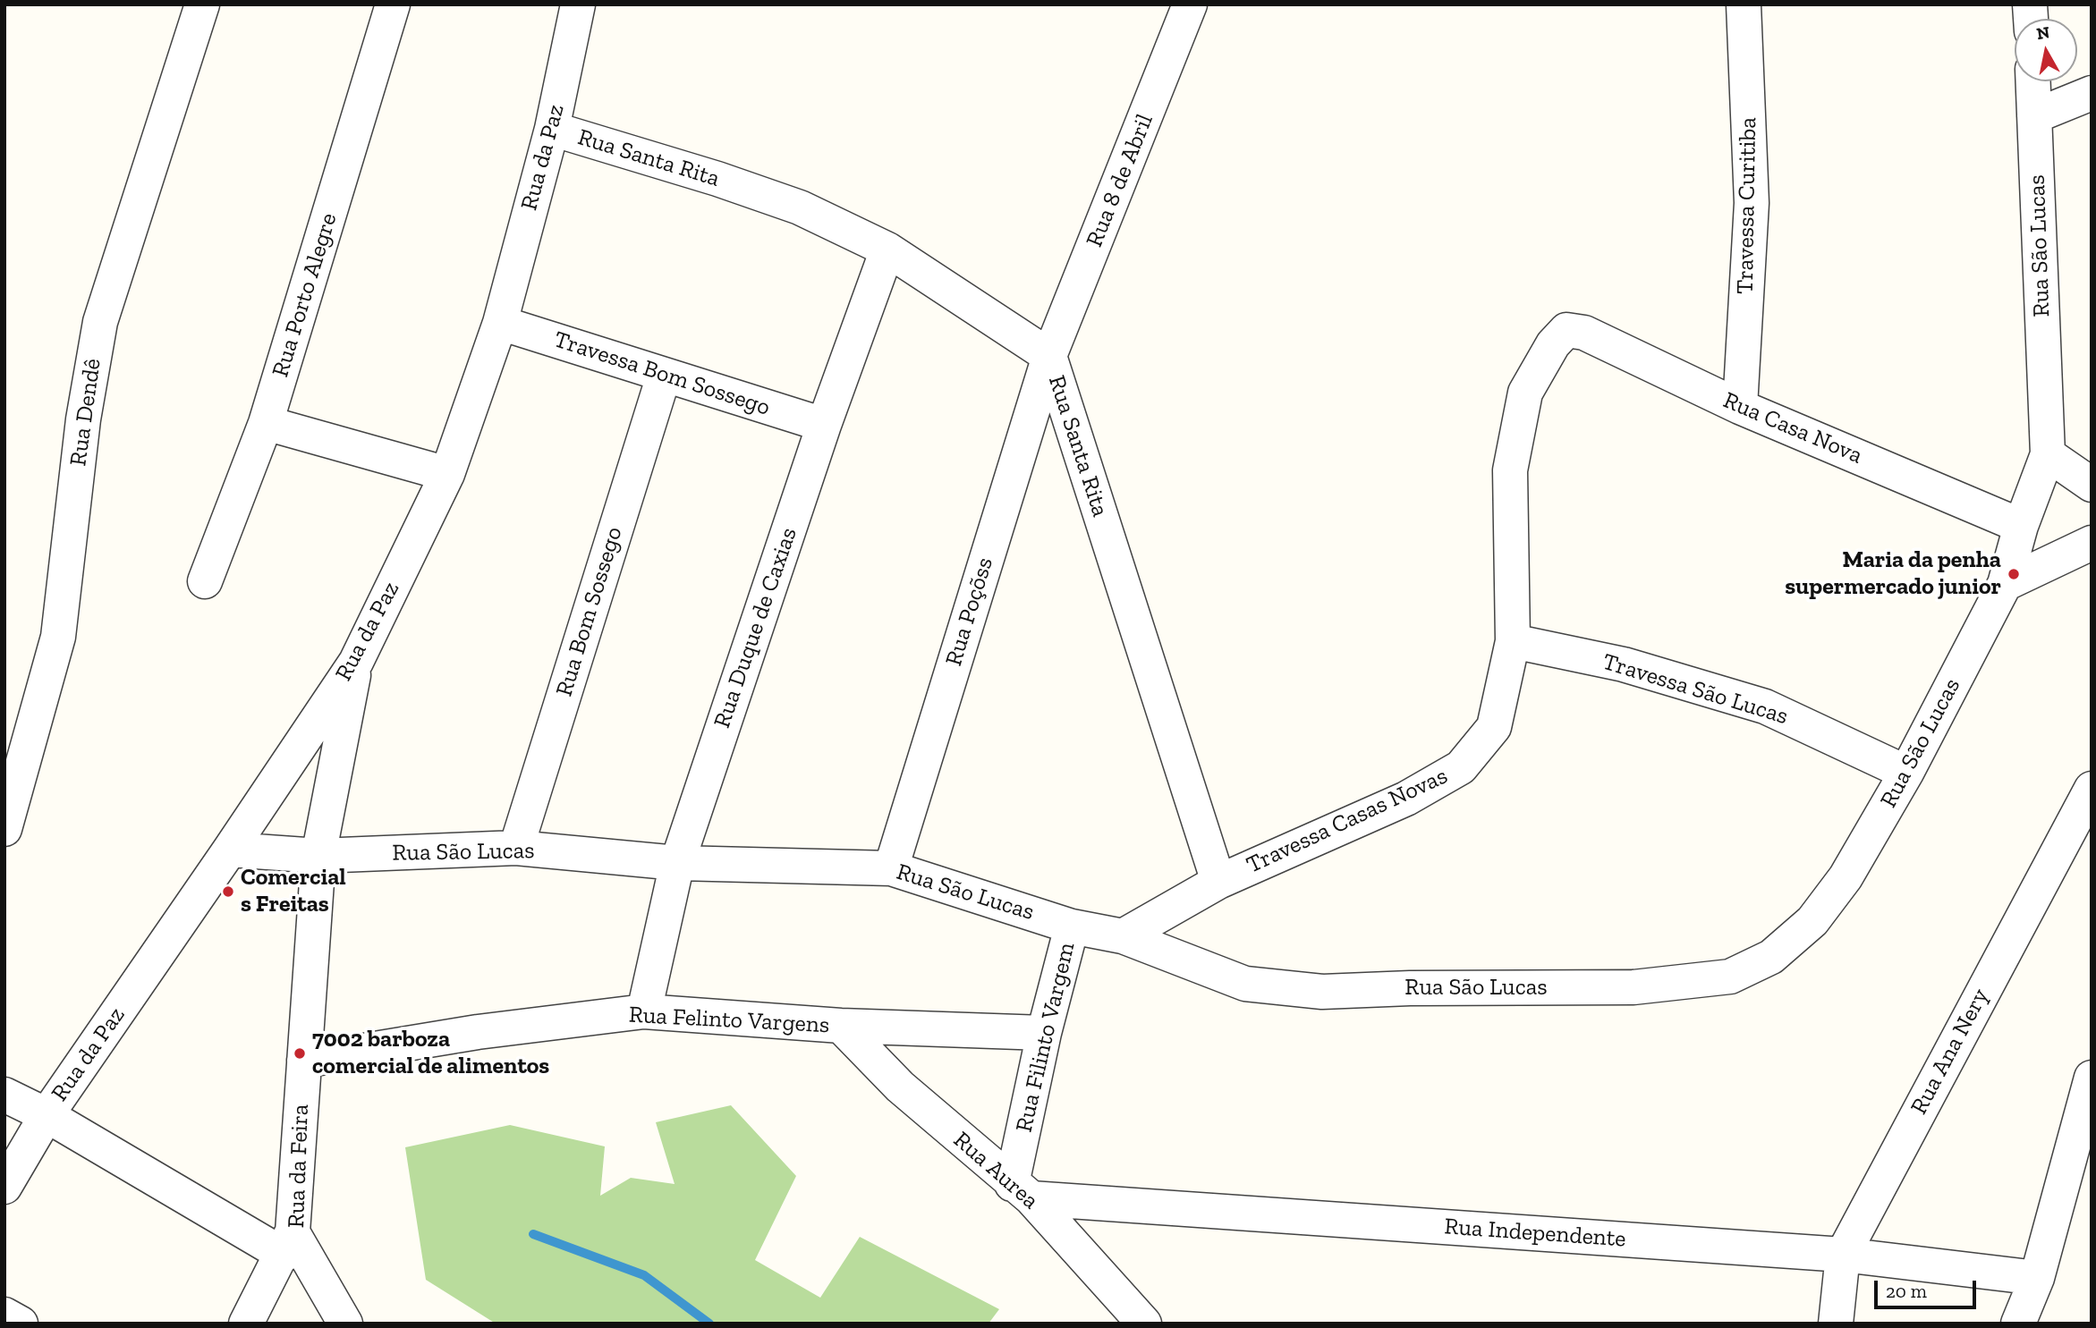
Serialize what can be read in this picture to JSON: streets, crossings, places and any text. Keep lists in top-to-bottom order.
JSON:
{
  "streets": {
    "street": [
      "Rua da Paz",
      "Rua Santa Rita",
      "Rua 8 de Abril",
      "Travessa Curitiba",
      "Rua São Lucas",
      "Rua Porto Alegre",
      "Travessa Bom Sossego",
      "Rua Dendê",
      "Rua Casa Nova",
      "Rua Bom Sossego",
      "Rua Poçõss",
      "Rua Duque de Caxias",
      "Travessa São Lucas",
      "Travessa Casas Novas",
      "Rua Felinto Vargens",
      "Rua Filinto Vargem",
      "Rua Ana Nery",
      "Rua da Feira",
      "Rua Aurea",
      "Rua Independente"
    ]
  },
  "crossings": [
    ["Rua da Paz", "Rua Santa Rita"],
    ["Rua da Paz", "Rua São Lucas"],
    ["Rua da Paz", "Travessa Bom Sossego"],
    ["Rua da Paz", "Rua da Feira"],
    ["Rua Santa Rita", "Rua 8 de Abril"],
    ["Rua Santa Rita", "Rua Poçõss"],
    ["Rua Santa Rita", "Rua Duque de Caxias"],
    ["Rua Santa Rita", "Travessa Casas Novas"],
    ["Rua 8 de Abril", "Rua Poçõss"],
    ["Travessa Curitiba", "Rua Casa Nova"],
    ["Rua São Lucas", "Rua Casa Nova"],
    ["Rua São Lucas", "Rua Bom Sossego"],
    ["Rua São Lucas", "Rua Poçõss"],
    ["Rua São Lucas", "Rua Duque de Caxias"],
    ["Rua São Lucas", "Travessa São Lucas"],
    ["Rua São Lucas", "Travessa Casas Novas"],
    ["Rua São Lucas", "Rua Filinto Vargem"],
    ["Rua São Lucas", "Rua da Feira"],
    ["Travessa Bom Sossego", "Rua Bom Sossego"],
    ["Travessa Bom Sossego", "Rua Duque de Caxias"],
    ["Rua Casa Nova", "Travessa Casas Novas"],
    ["Rua Duque de Caxias", "Rua Felinto Vargens"],
    ["Travessa São Lucas", "Travessa Casas Novas"],
    ["Rua Felinto Vargens", "Rua Filinto Vargem"],
    ["Rua Felinto Vargens", "Rua da Feira"],
    ["Rua Felinto Vargens", "Rua Aurea"],
    ["Rua Filinto Vargem", "Rua Aurea"],
    ["Rua Filinto Vargem", "Rua Independente"],
    ["Rua Ana Nery", "Rua Independente"],
    ["Rua Aurea", "Rua Independente"]
  ],
  "places": ["Maria da penha supermercado junior", "Comercial s Freitas", "7002 barboza comercial de alimentos"],
  "scale_bar": "20 m",
  "north": "top"
}
